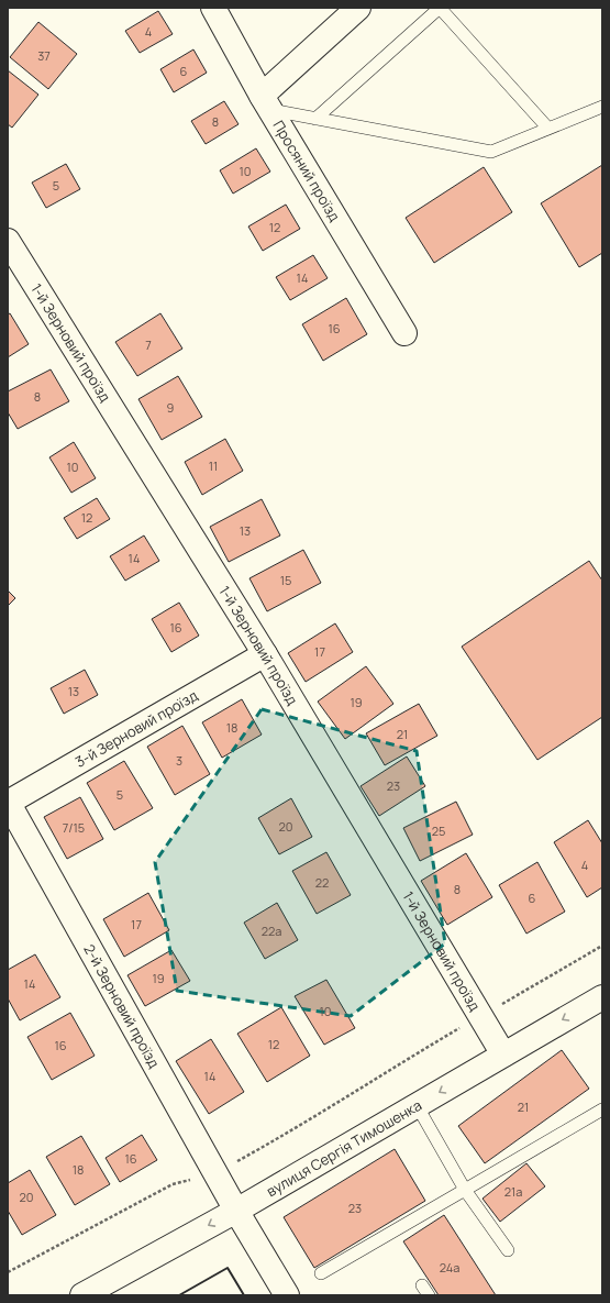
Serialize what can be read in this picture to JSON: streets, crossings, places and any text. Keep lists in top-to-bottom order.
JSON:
{
  "streets": {
    "street": [
      "Просяний проїзд",
      "1-й Зерновий проїзд",
      "3-й Зерновий проїзд",
      "2-й Зерновий проїзд",
      "вулиця Сергія Тимошенка"
    ]
  },
  "crossings": [
    ["1-й Зерновий проїзд", "3-й Зерновий проїзд"],
    ["1-й Зерновий проїзд", "вулиця Сергія Тимошенка"],
    ["3-й Зерновий проїзд", "2-й Зерновий проїзд"],
    ["2-й Зерновий проїзд", "вулиця Сергія Тимошенка"]
  ],
  "one_way": ["вулиця Сергія Тимошенка"],
  "house_numbers": [
    "4",
    "37",
    "6",
    "8",
    "10",
    "5",
    "12",
    "14",
    "16",
    "7",
    "8",
    "9",
    "11",
    "10",
    "12",
    "13",
    "14",
    "15",
    "16",
    "17",
    "13",
    "19",
    "18",
    "21",
    "3",
    "23",
    "5",
    "20",
    "7/15",
    "25",
    "4",
    "22",
    "8",
    "6",
    "17",
    "22а",
    "19",
    "14",
    "10",
    "12",
    "16",
    "14",
    "21",
    "16",
    "18",
    "21а",
    "20",
    "23",
    "24а"
  ]
}
